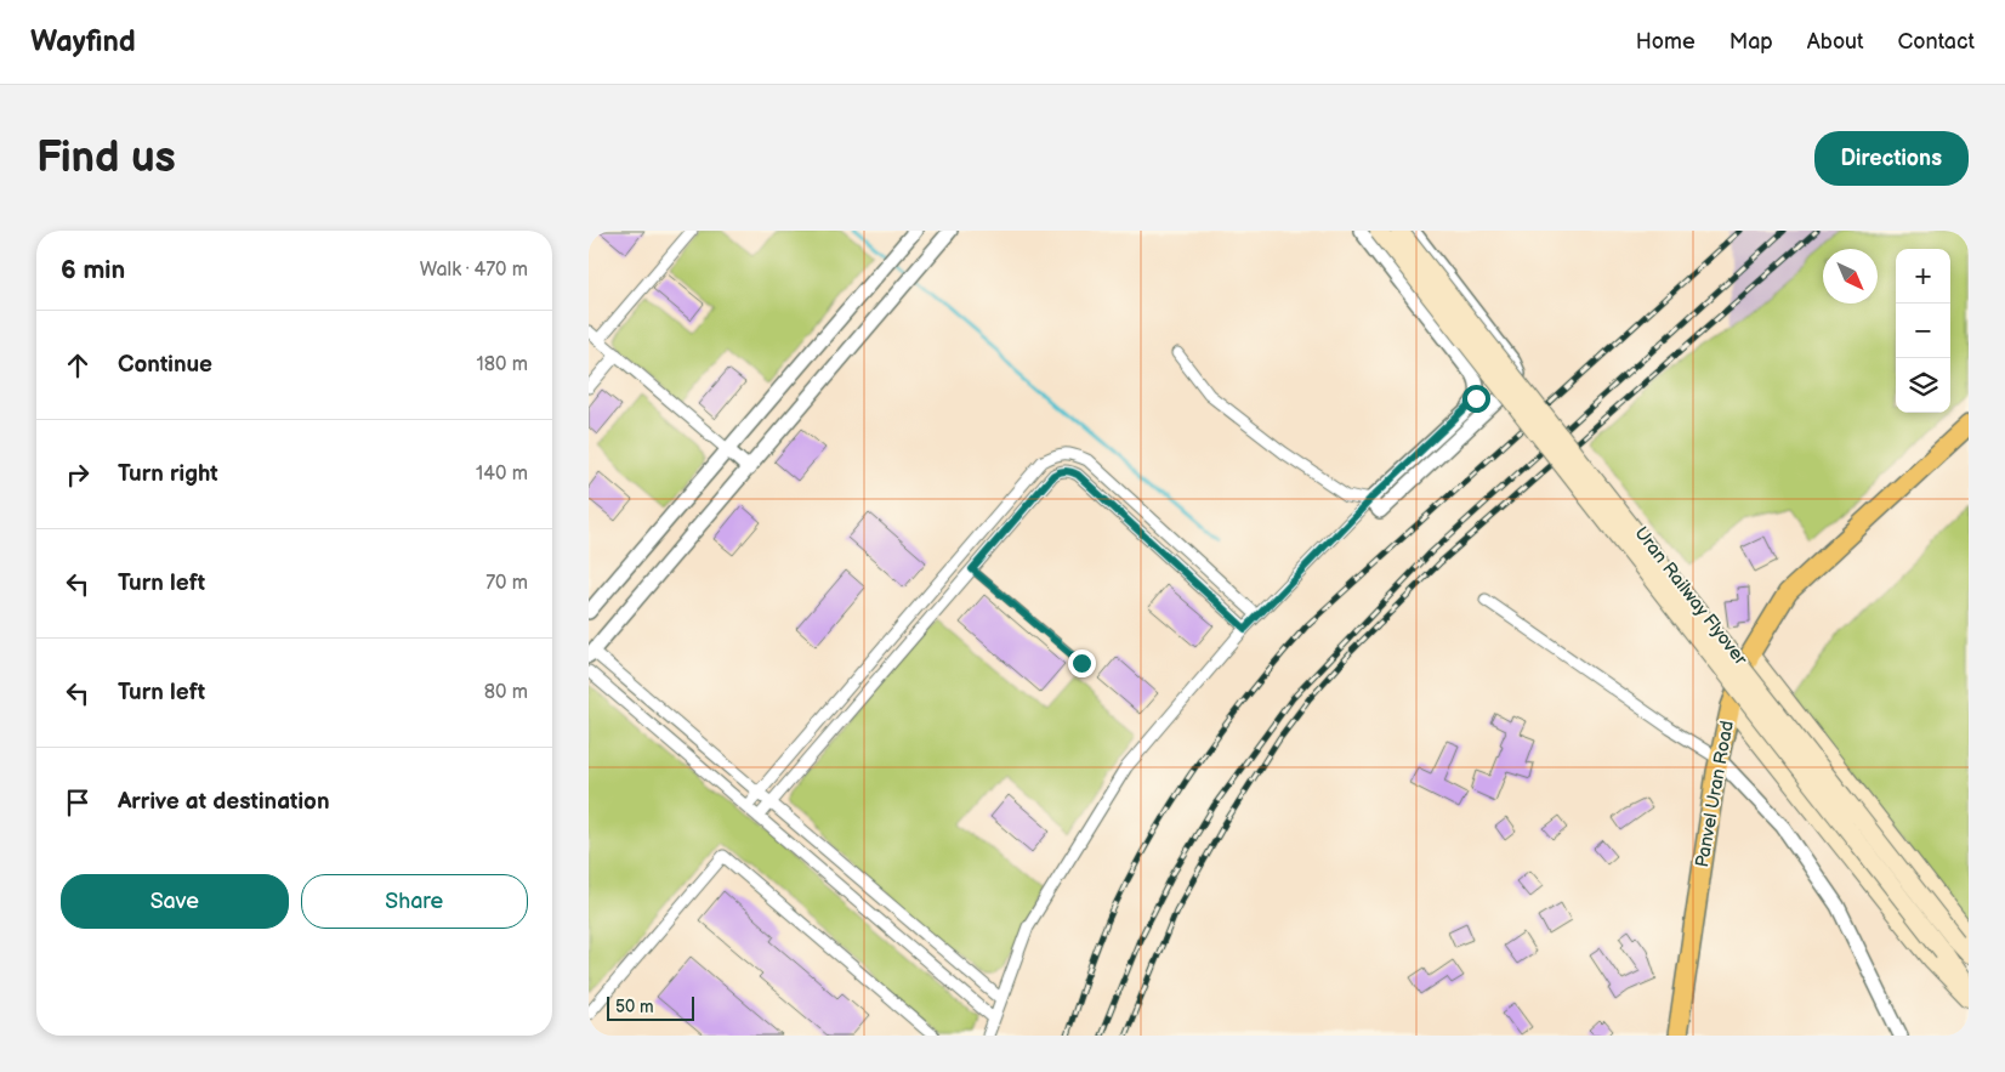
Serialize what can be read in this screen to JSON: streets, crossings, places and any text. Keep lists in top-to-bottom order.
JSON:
{
  "streets": {
    "main road": ["Uran Railway Flyover", "Panvel Uran Road"]
  },
  "scale_bar": "50 m",
  "north": "bottom right",
  "page": {
    "header": "Wayfind",
    "nav": [
      "Home",
      "Map",
      "About",
      "Contact"
    ],
    "buttons": [
      "Directions",
      ["Save", "Share"]
    ],
    "title": "Find us",
    "heading": ["6 min", "Walk · 470 m"],
    "map_buttons": ["+", "−"],
    "list": [
      ["Continue", "180 m"],
      ["Turn right", "140 m"],
      ["Turn left", "70 m"],
      ["Turn left", "80 m"],
      "Arrive at destination"
    ],
    "scale": "50 m"
  }
}
